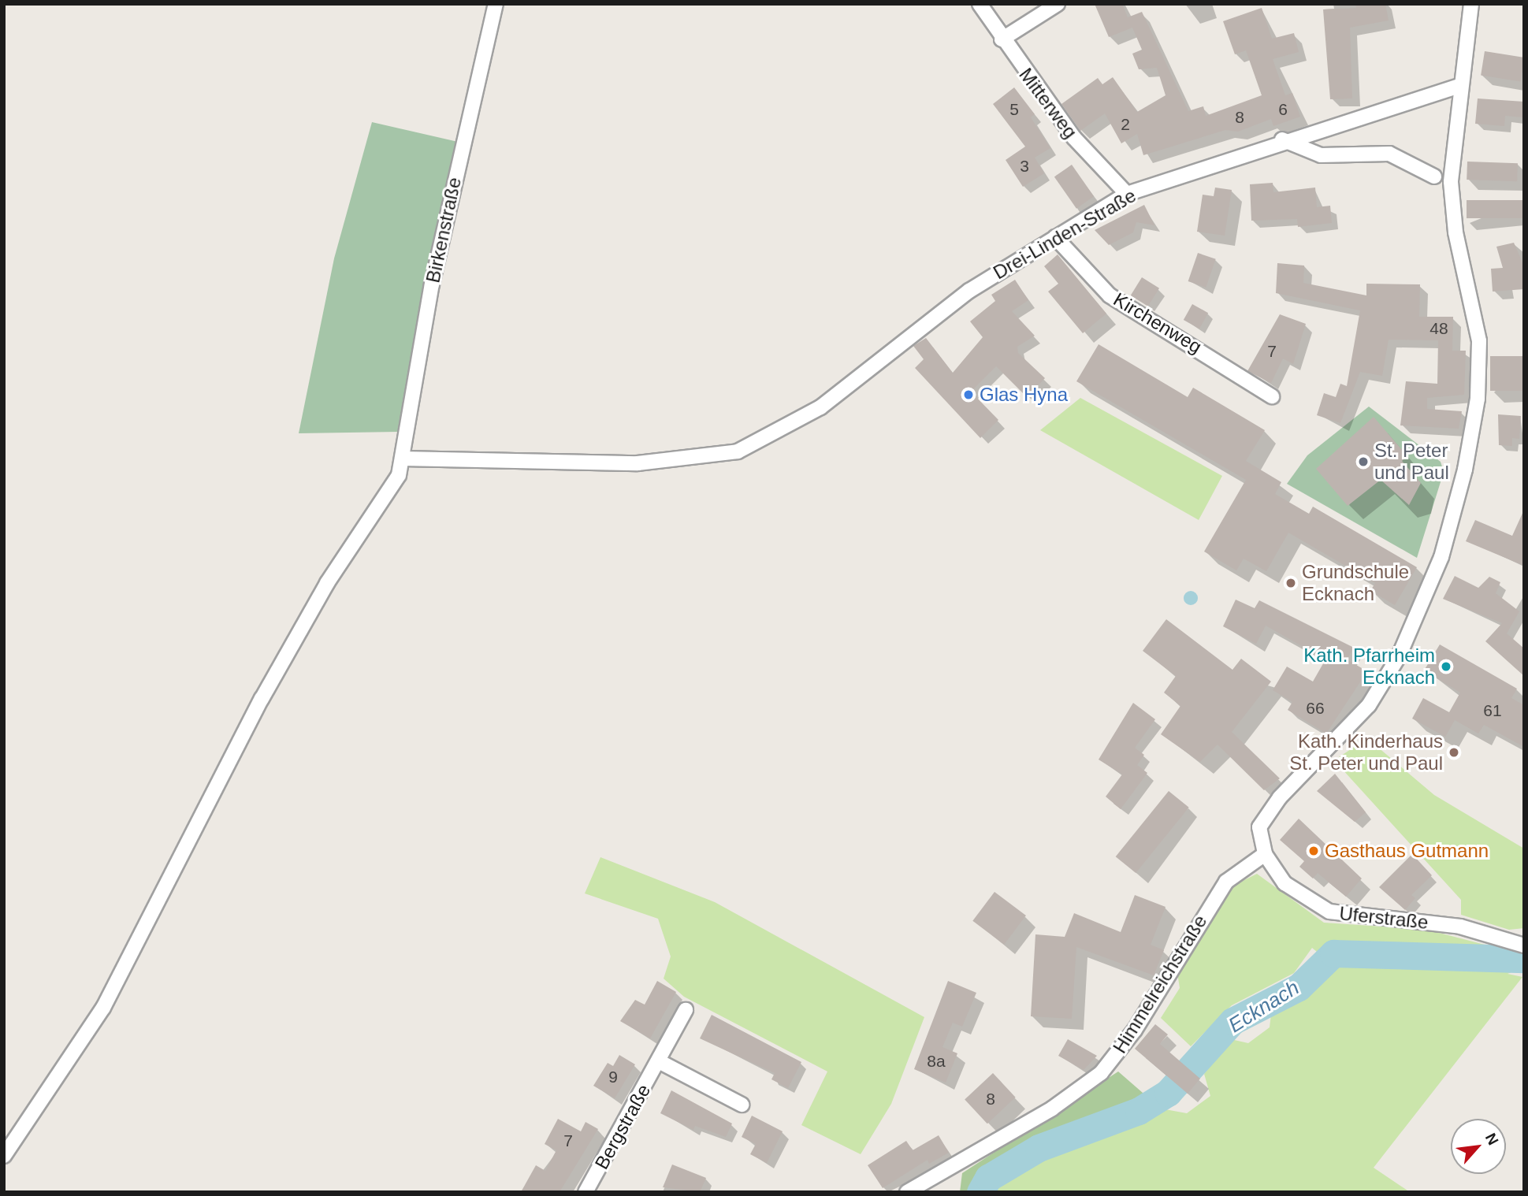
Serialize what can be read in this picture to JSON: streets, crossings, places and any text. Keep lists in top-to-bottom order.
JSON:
{
  "streets": {
    "street": [
      "Mitterweg",
      "Birkenstraße",
      "Drei-Linden-Straße",
      "Kirchenweg",
      "Uferstraße",
      "Himmelreichstraße",
      "Bergstraße"
    ]
  },
  "crossings": [
    ["Mitterweg", "Drei-Linden-Straße"],
    ["Birkenstraße", "Drei-Linden-Straße"],
    ["Drei-Linden-Straße", "Kirchenweg"],
    ["Uferstraße", "Himmelreichstraße"]
  ],
  "water": ["Ecknach"],
  "places": [
    "Glas Hyna",
    "St. Peter und Paul",
    "Grundschule Ecknach",
    "Kath. Pfarrheim Ecknach",
    "Kath. Kinderhaus St. Peter und Paul",
    "Gasthaus Gutmann"
  ],
  "house_numbers": [
    "5",
    "6",
    "8",
    "2",
    "3",
    "48",
    "7",
    "66",
    "61",
    "8a",
    "9",
    "8",
    "7"
  ],
  "north": "top right"
}
